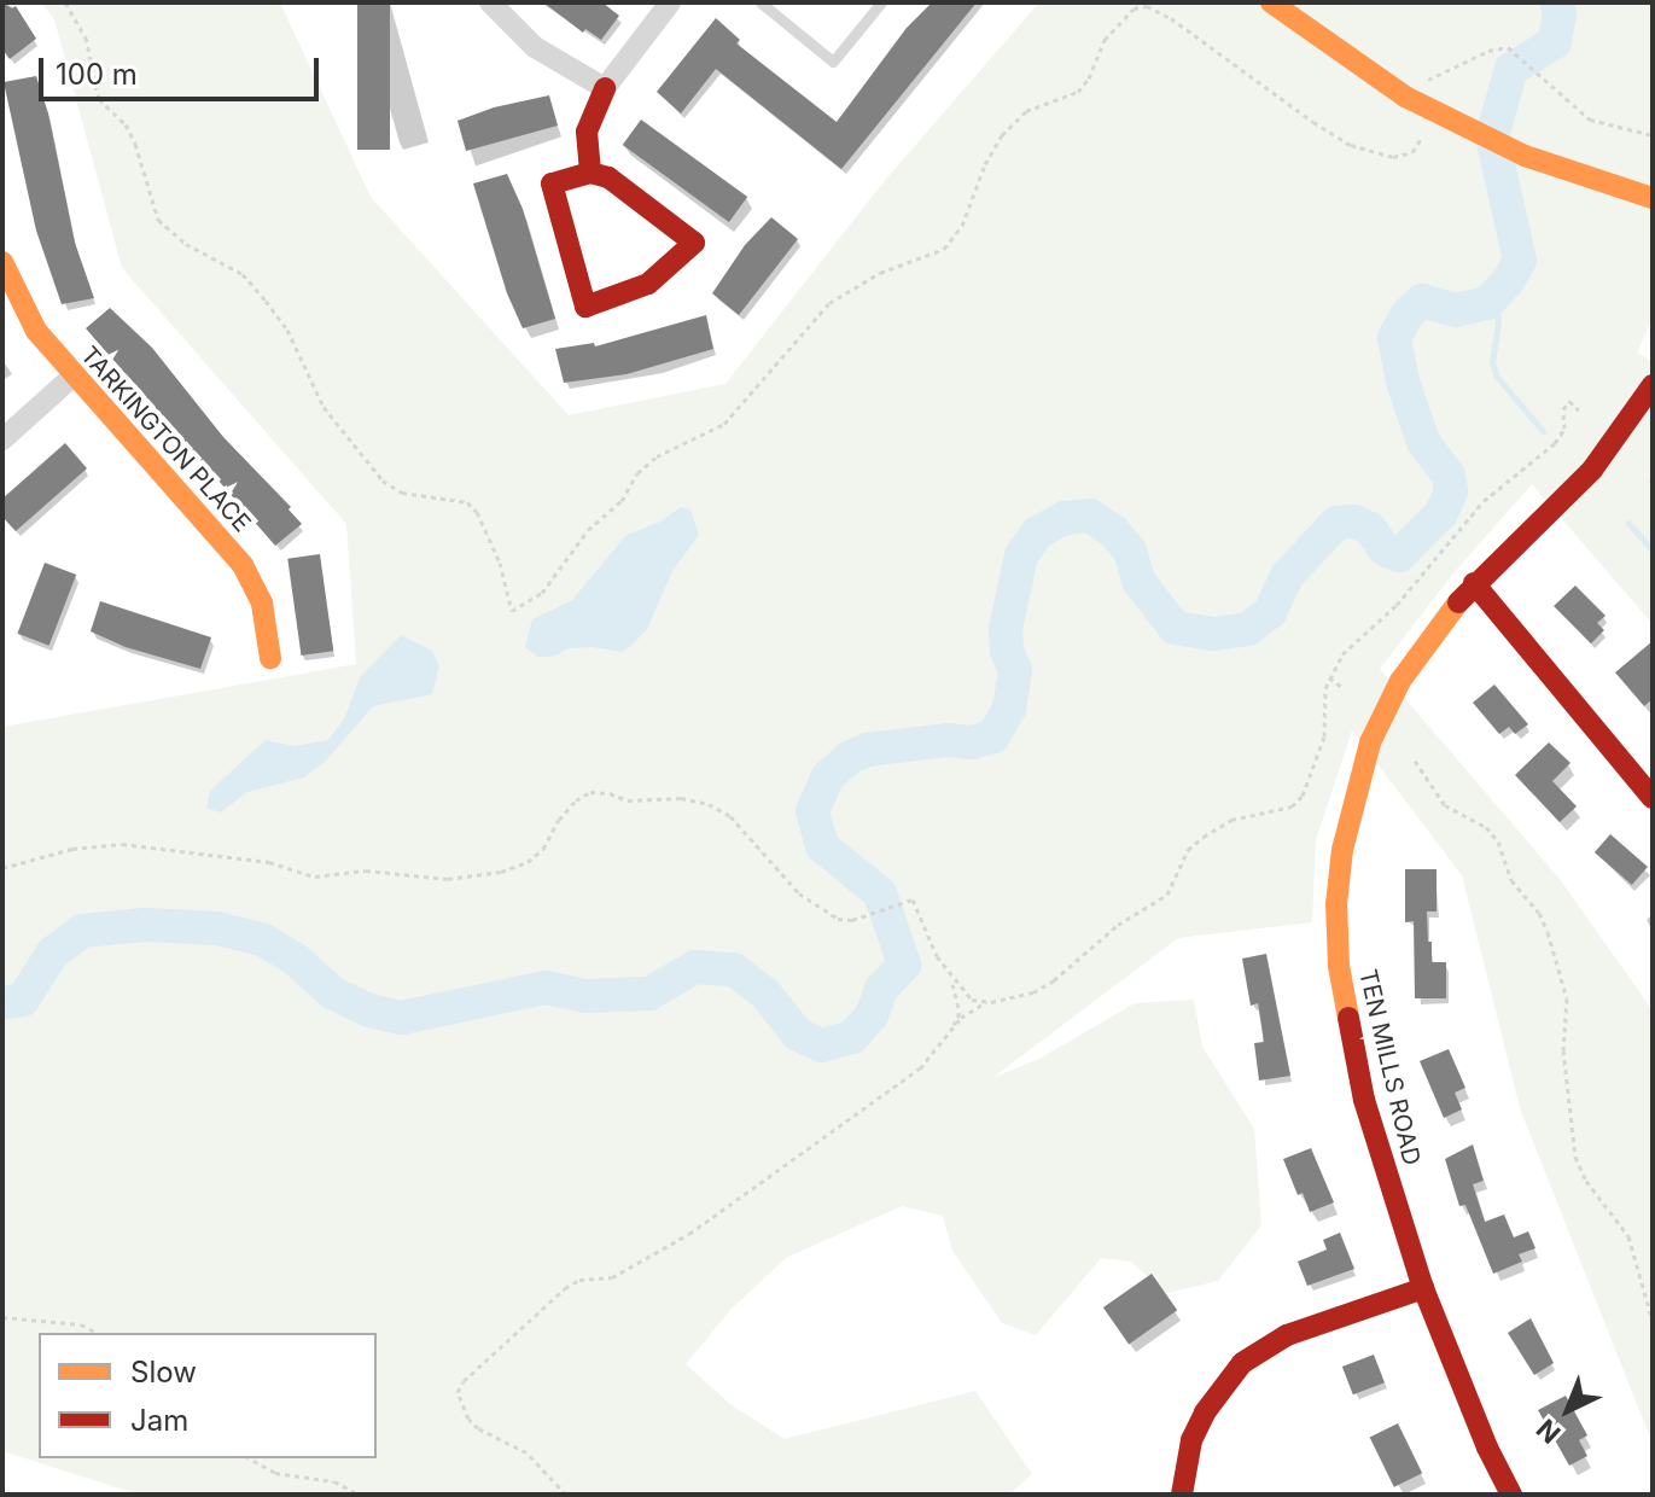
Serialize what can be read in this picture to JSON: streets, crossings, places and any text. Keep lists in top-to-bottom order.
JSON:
{
  "streets": {
    "street": ["TARKINGTON PLACE", "TEN MILLS ROAD"]
  },
  "legend": ["Slow", "Jam"],
  "scale_bar": "100 m",
  "north": "bottom left"
}
